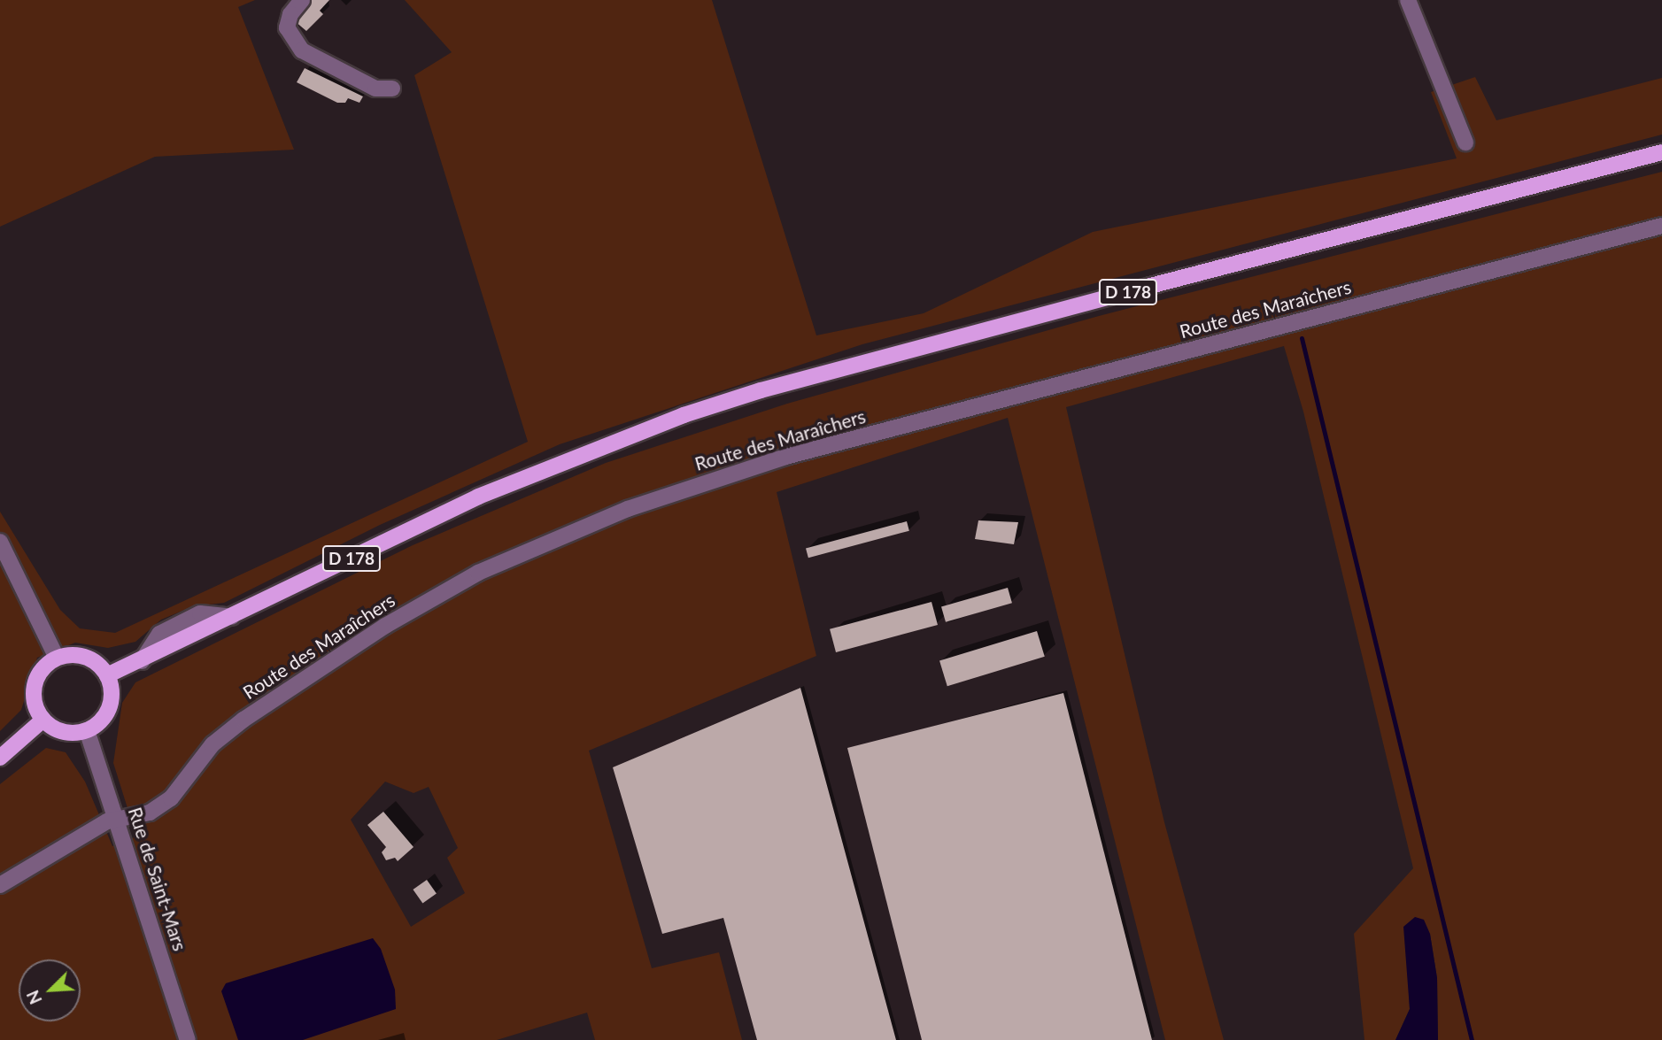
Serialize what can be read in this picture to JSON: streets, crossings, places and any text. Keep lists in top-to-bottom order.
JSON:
{
  "streets": {
    "main road": ["D 178"],
    "street": ["Route des Maraîchers", "Rue de Saint-Mars"]
  },
  "crossings": [
    ["D 178", "Rue de Saint-Mars"],
    ["Route des Maraîchers", "Rue de Saint-Mars"]
  ],
  "north": "bottom left"
}
